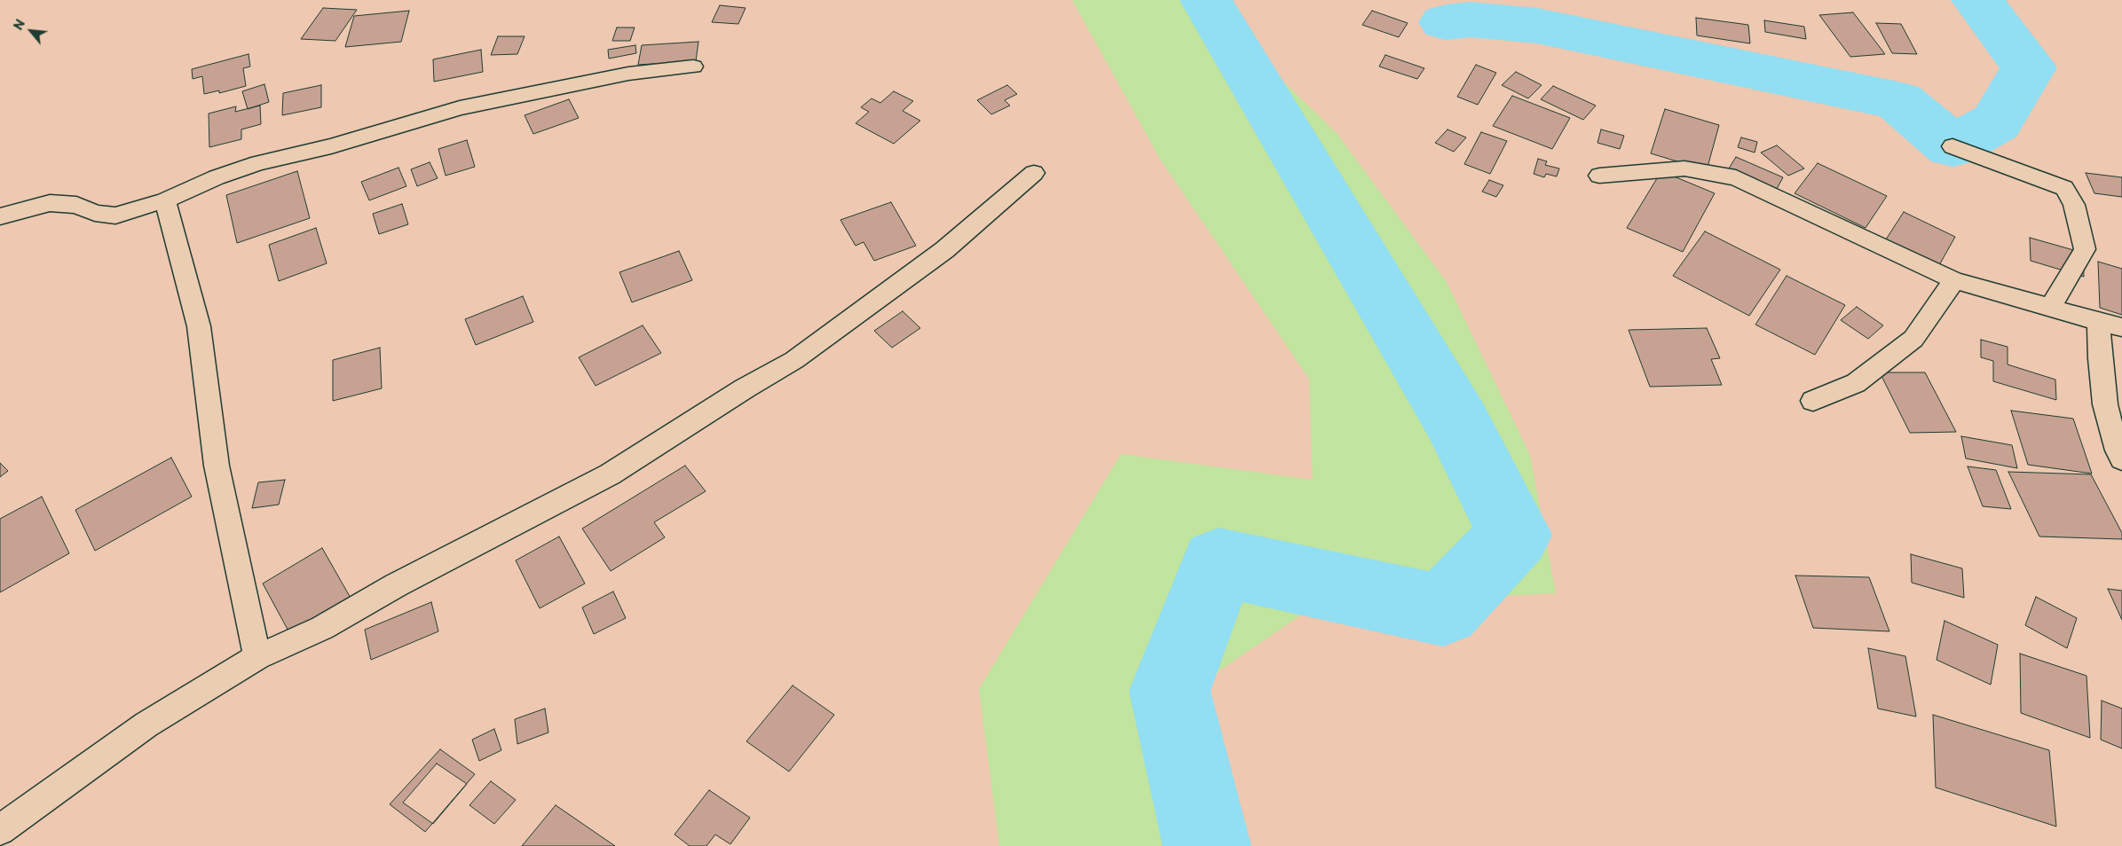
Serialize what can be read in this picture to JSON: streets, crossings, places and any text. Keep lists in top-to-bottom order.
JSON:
{
  "north": "top left"
}
